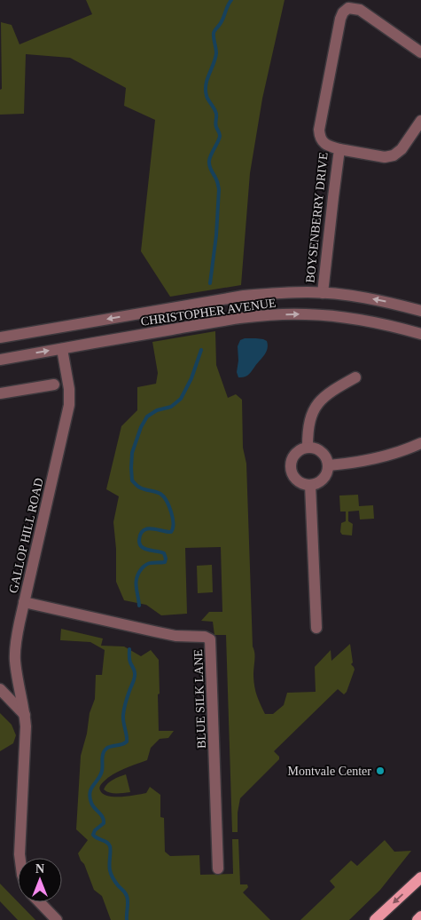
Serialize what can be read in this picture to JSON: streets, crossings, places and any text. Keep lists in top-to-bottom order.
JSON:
{
  "streets": {
    "street": [
      "BOYSENBERRY DRIVE",
      "CHRISTOPHER AVENUE",
      "GALLOP HILL ROAD",
      "BLUE SILK LANE"
    ]
  },
  "crossings": [
    ["BOYSENBERRY DRIVE", "CHRISTOPHER AVENUE"],
    ["CHRISTOPHER AVENUE", "GALLOP HILL ROAD"],
    ["GALLOP HILL ROAD", "BLUE SILK LANE"]
  ],
  "places": ["Montvale Center"],
  "north": "top"
}
